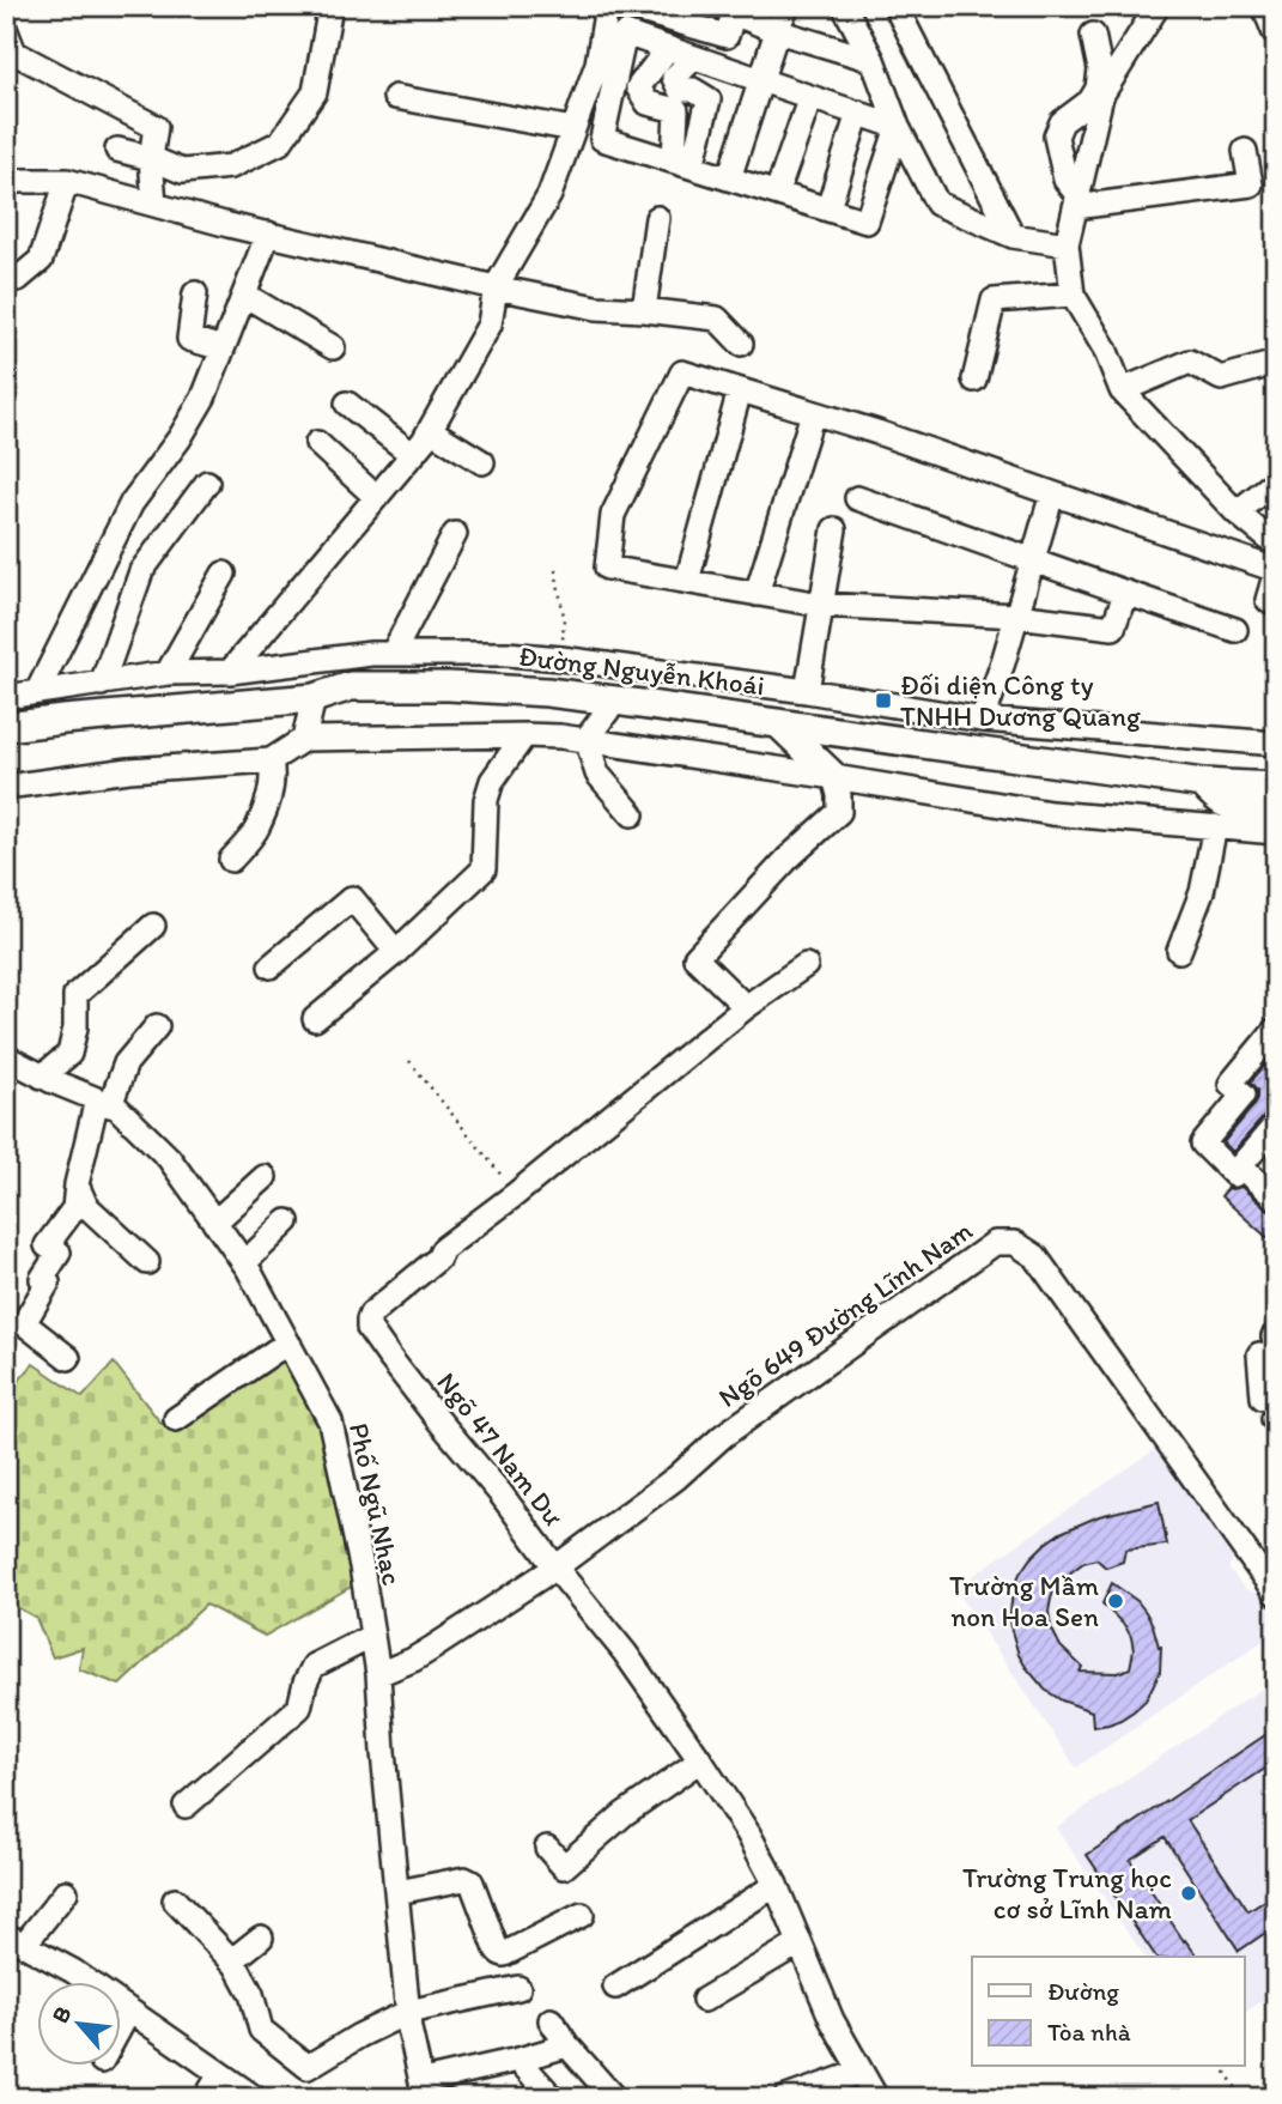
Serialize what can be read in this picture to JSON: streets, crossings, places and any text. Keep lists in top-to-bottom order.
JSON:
{
  "streets": {
    "main road": ["Đường Nguyễn Khoái"],
    "street": ["Ngõ 649 Đường Lĩnh Nam", "Ngõ 47 Nam Dư", "Phố Ngũ Nhạc"]
  },
  "crossings": [
    ["Ngõ 649 Đường Lĩnh Nam", "Ngõ 47 Nam Dư"],
    ["Ngõ 649 Đường Lĩnh Nam", "Phố Ngũ Nhạc"]
  ],
  "places": {
    "transit": ["Đối diện Công ty TNHH Dương Quang"],
    "other": ["Trường Mầm non Hoa Sen", "Trường Trung học cơ sở Lĩnh Nam"]
  },
  "legend": ["Đường", "Tòa nhà"],
  "north": "top left"
}
